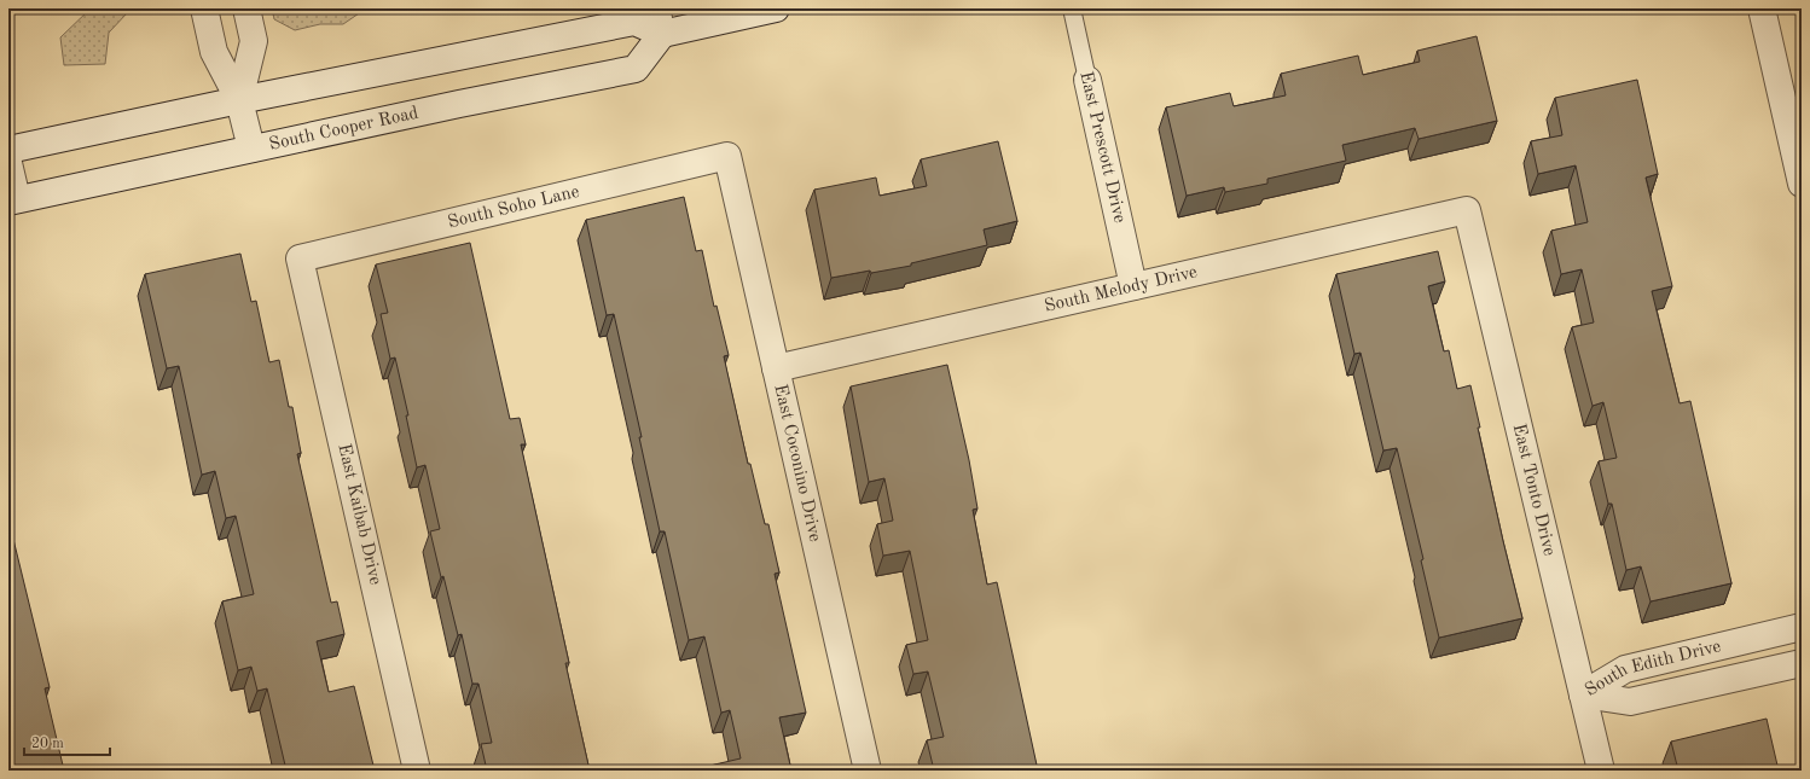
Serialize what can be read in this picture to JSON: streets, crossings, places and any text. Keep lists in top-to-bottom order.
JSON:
{
  "streets": {
    "street": [
      "South Cooper Road",
      "East Prescott Drive",
      "South Soho Lane",
      "South Melody Drive",
      "East Coconino Drive",
      "East Tonto Drive",
      "East Kaibab Drive",
      "South Edith Drive"
    ]
  },
  "crossings": [
    ["East Prescott Drive", "South Melody Drive"],
    ["South Soho Lane", "East Coconino Drive"],
    ["South Soho Lane", "East Kaibab Drive"],
    ["South Melody Drive", "East Coconino Drive"],
    ["South Melody Drive", "East Tonto Drive"],
    ["East Tonto Drive", "South Edith Drive"]
  ],
  "scale_bar": "20 m"
}
